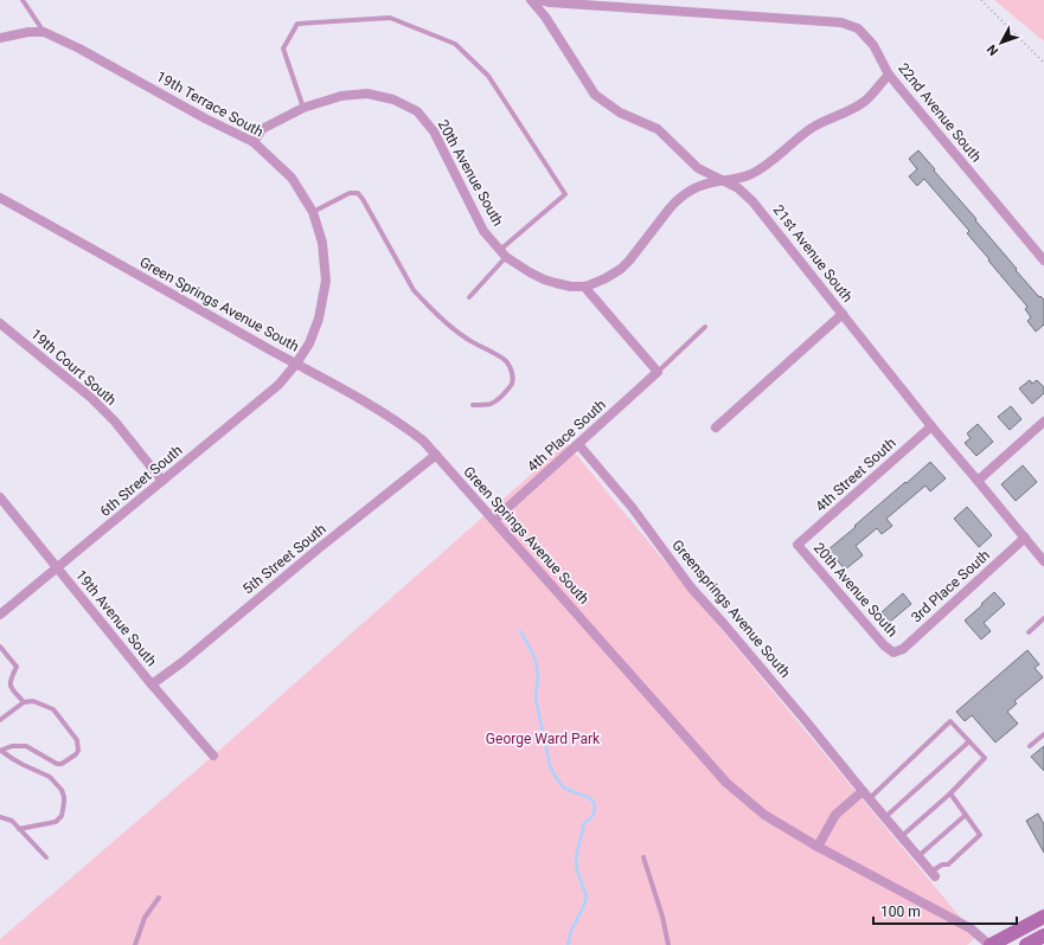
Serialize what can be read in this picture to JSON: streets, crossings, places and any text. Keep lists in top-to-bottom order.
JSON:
{
  "streets": {
    "street": [
      "19th Terrace South",
      "22nd Avenue South",
      "20th Avenue South",
      "21st Avenue South",
      "Green Springs Avenue South",
      "19th Court South",
      "4th Place South",
      "4th Street South",
      "6th Street South",
      "5th Street South",
      "3rd Place South",
      "Greensprings Avenue South",
      "19th Avenue South"
    ]
  },
  "crossings": [
    ["19th Terrace South", "20th Avenue South"],
    ["19th Terrace South", "Green Springs Avenue South"],
    ["19th Terrace South", "6th Street South"],
    ["20th Avenue South", "4th Street South"],
    ["20th Avenue South", "3rd Place South"],
    ["21st Avenue South", "4th Street South"],
    ["21st Avenue South", "3rd Place South"],
    ["Green Springs Avenue South", "4th Place South"],
    ["Green Springs Avenue South", "6th Street South"],
    ["Green Springs Avenue South", "5th Street South"],
    ["19th Court South", "6th Street South"],
    ["4th Place South", "Greensprings Avenue South"],
    ["6th Street South", "19th Avenue South"],
    ["5th Street South", "19th Avenue South"]
  ],
  "parks": ["George Ward Park"],
  "scale_bar": "100 m",
  "north": "bottom left"
}
